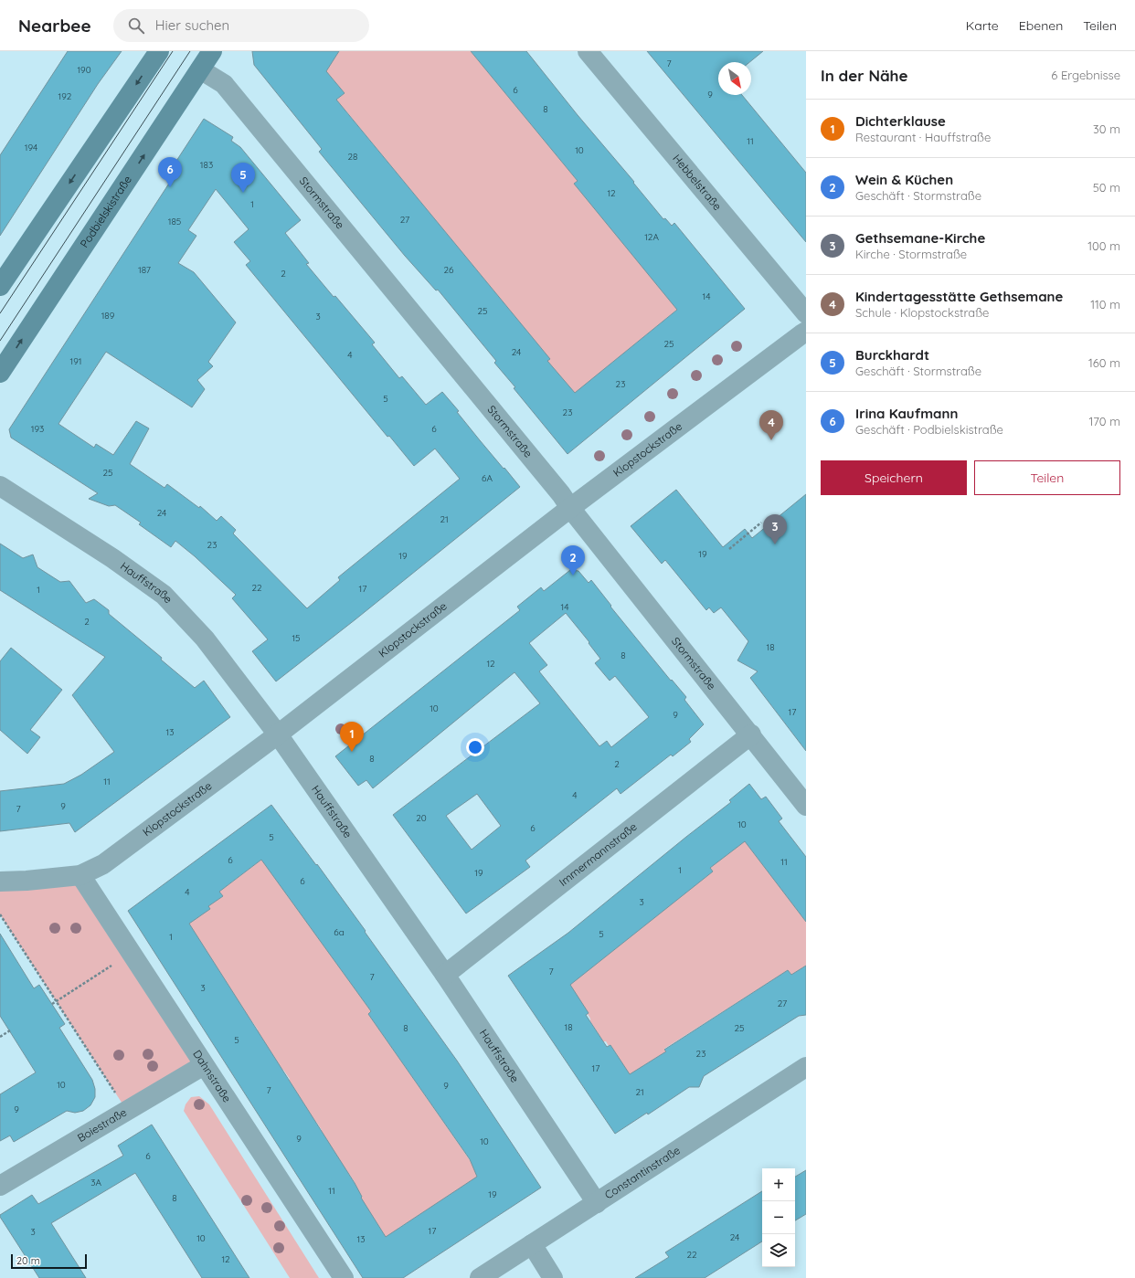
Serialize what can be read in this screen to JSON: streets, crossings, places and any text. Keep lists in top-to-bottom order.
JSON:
{
  "streets": {
    "main road": ["Podbielskistraße"],
    "street": [
      "Hebbelstraße",
      "Stormstraße",
      "Klopstockstraße",
      "Hauffstraße",
      "Immermannstraße",
      "Dahnstraße",
      "Boiestraße",
      "Constantinstraße"
    ]
  },
  "crossings": [
    ["Stormstraße", "Podbielskistraße"],
    ["Stormstraße", "Klopstockstraße"],
    ["Stormstraße", "Immermannstraße"],
    ["Klopstockstraße", "Hauffstraße"],
    ["Klopstockstraße", "Dahnstraße"],
    ["Hauffstraße", "Immermannstraße"],
    ["Hauffstraße", "Constantinstraße"],
    ["Dahnstraße", "Boiestraße"]
  ],
  "house_numbers": [
    "7",
    "190",
    "6",
    "9",
    "192",
    "8",
    "11",
    "194",
    "10",
    "28",
    "183",
    "12",
    "1",
    "27",
    "185",
    "12A",
    "187",
    "26",
    "2",
    "14",
    "25",
    "189",
    "3",
    "25",
    "24",
    "4",
    "191",
    "23",
    "5",
    "23",
    "193",
    "6",
    "25",
    "6A",
    "24",
    "21",
    "23",
    "19",
    "19",
    "22",
    "17",
    "1",
    "14",
    "2",
    "15",
    "18",
    "8",
    "12",
    "10",
    "17",
    "9",
    "13",
    "8",
    "2",
    "11",
    "4",
    "9",
    "7",
    "20",
    "10",
    "6",
    "5",
    "6",
    "11",
    "1",
    "19",
    "6",
    "4",
    "3",
    "6a",
    "5",
    "1",
    "7",
    "7",
    "3",
    "27",
    "18",
    "8",
    "25",
    "5",
    "23",
    "17",
    "10",
    "9",
    "7",
    "21",
    "9",
    "9",
    "10",
    "6",
    "3A",
    "11",
    "19",
    "8",
    "17",
    "3",
    "24",
    "10",
    "13",
    "22",
    "12"
  ],
  "scale_bar": "20 m",
  "north": "bottom right",
  "page": {
    "header": "Nearbee",
    "search": "Hier suchen",
    "nav": ["Karte", "Ebenen", "Teilen"],
    "heading": ["In der Nähe", "6 Ergebnisse"],
    "list": [
      {
        "mark": "1",
        "name": "Dichterklause",
        "note": "Restaurant · Hauffstraße",
        "value": "30 m"
      },
      {
        "mark": "2",
        "name": "Wein & Küchen",
        "note": "Geschäft · Stormstraße",
        "value": "50 m"
      },
      {
        "mark": "3",
        "name": "Gethsemane-Kirche",
        "note": "Kirche · Stormstraße",
        "value": "100 m"
      },
      {
        "mark": "4",
        "name": "Kindertagesstätte Gethsemane",
        "note": "Schule · Klopstockstraße",
        "value": "110 m"
      },
      {
        "mark": "5",
        "name": "Burckhardt",
        "note": "Geschäft · Stormstraße",
        "value": "160 m"
      },
      {
        "mark": "6",
        "name": "Irina Kaufmann",
        "note": "Geschäft · Podbielskistraße",
        "value": "170 m"
      }
    ],
    "pins": [
      "6",
      "5",
      "4",
      "3",
      "2",
      "1"
    ],
    "buttons": ["Speichern", "Teilen"],
    "map_buttons": ["+", "−"],
    "scale": "20 m"
  }
}
